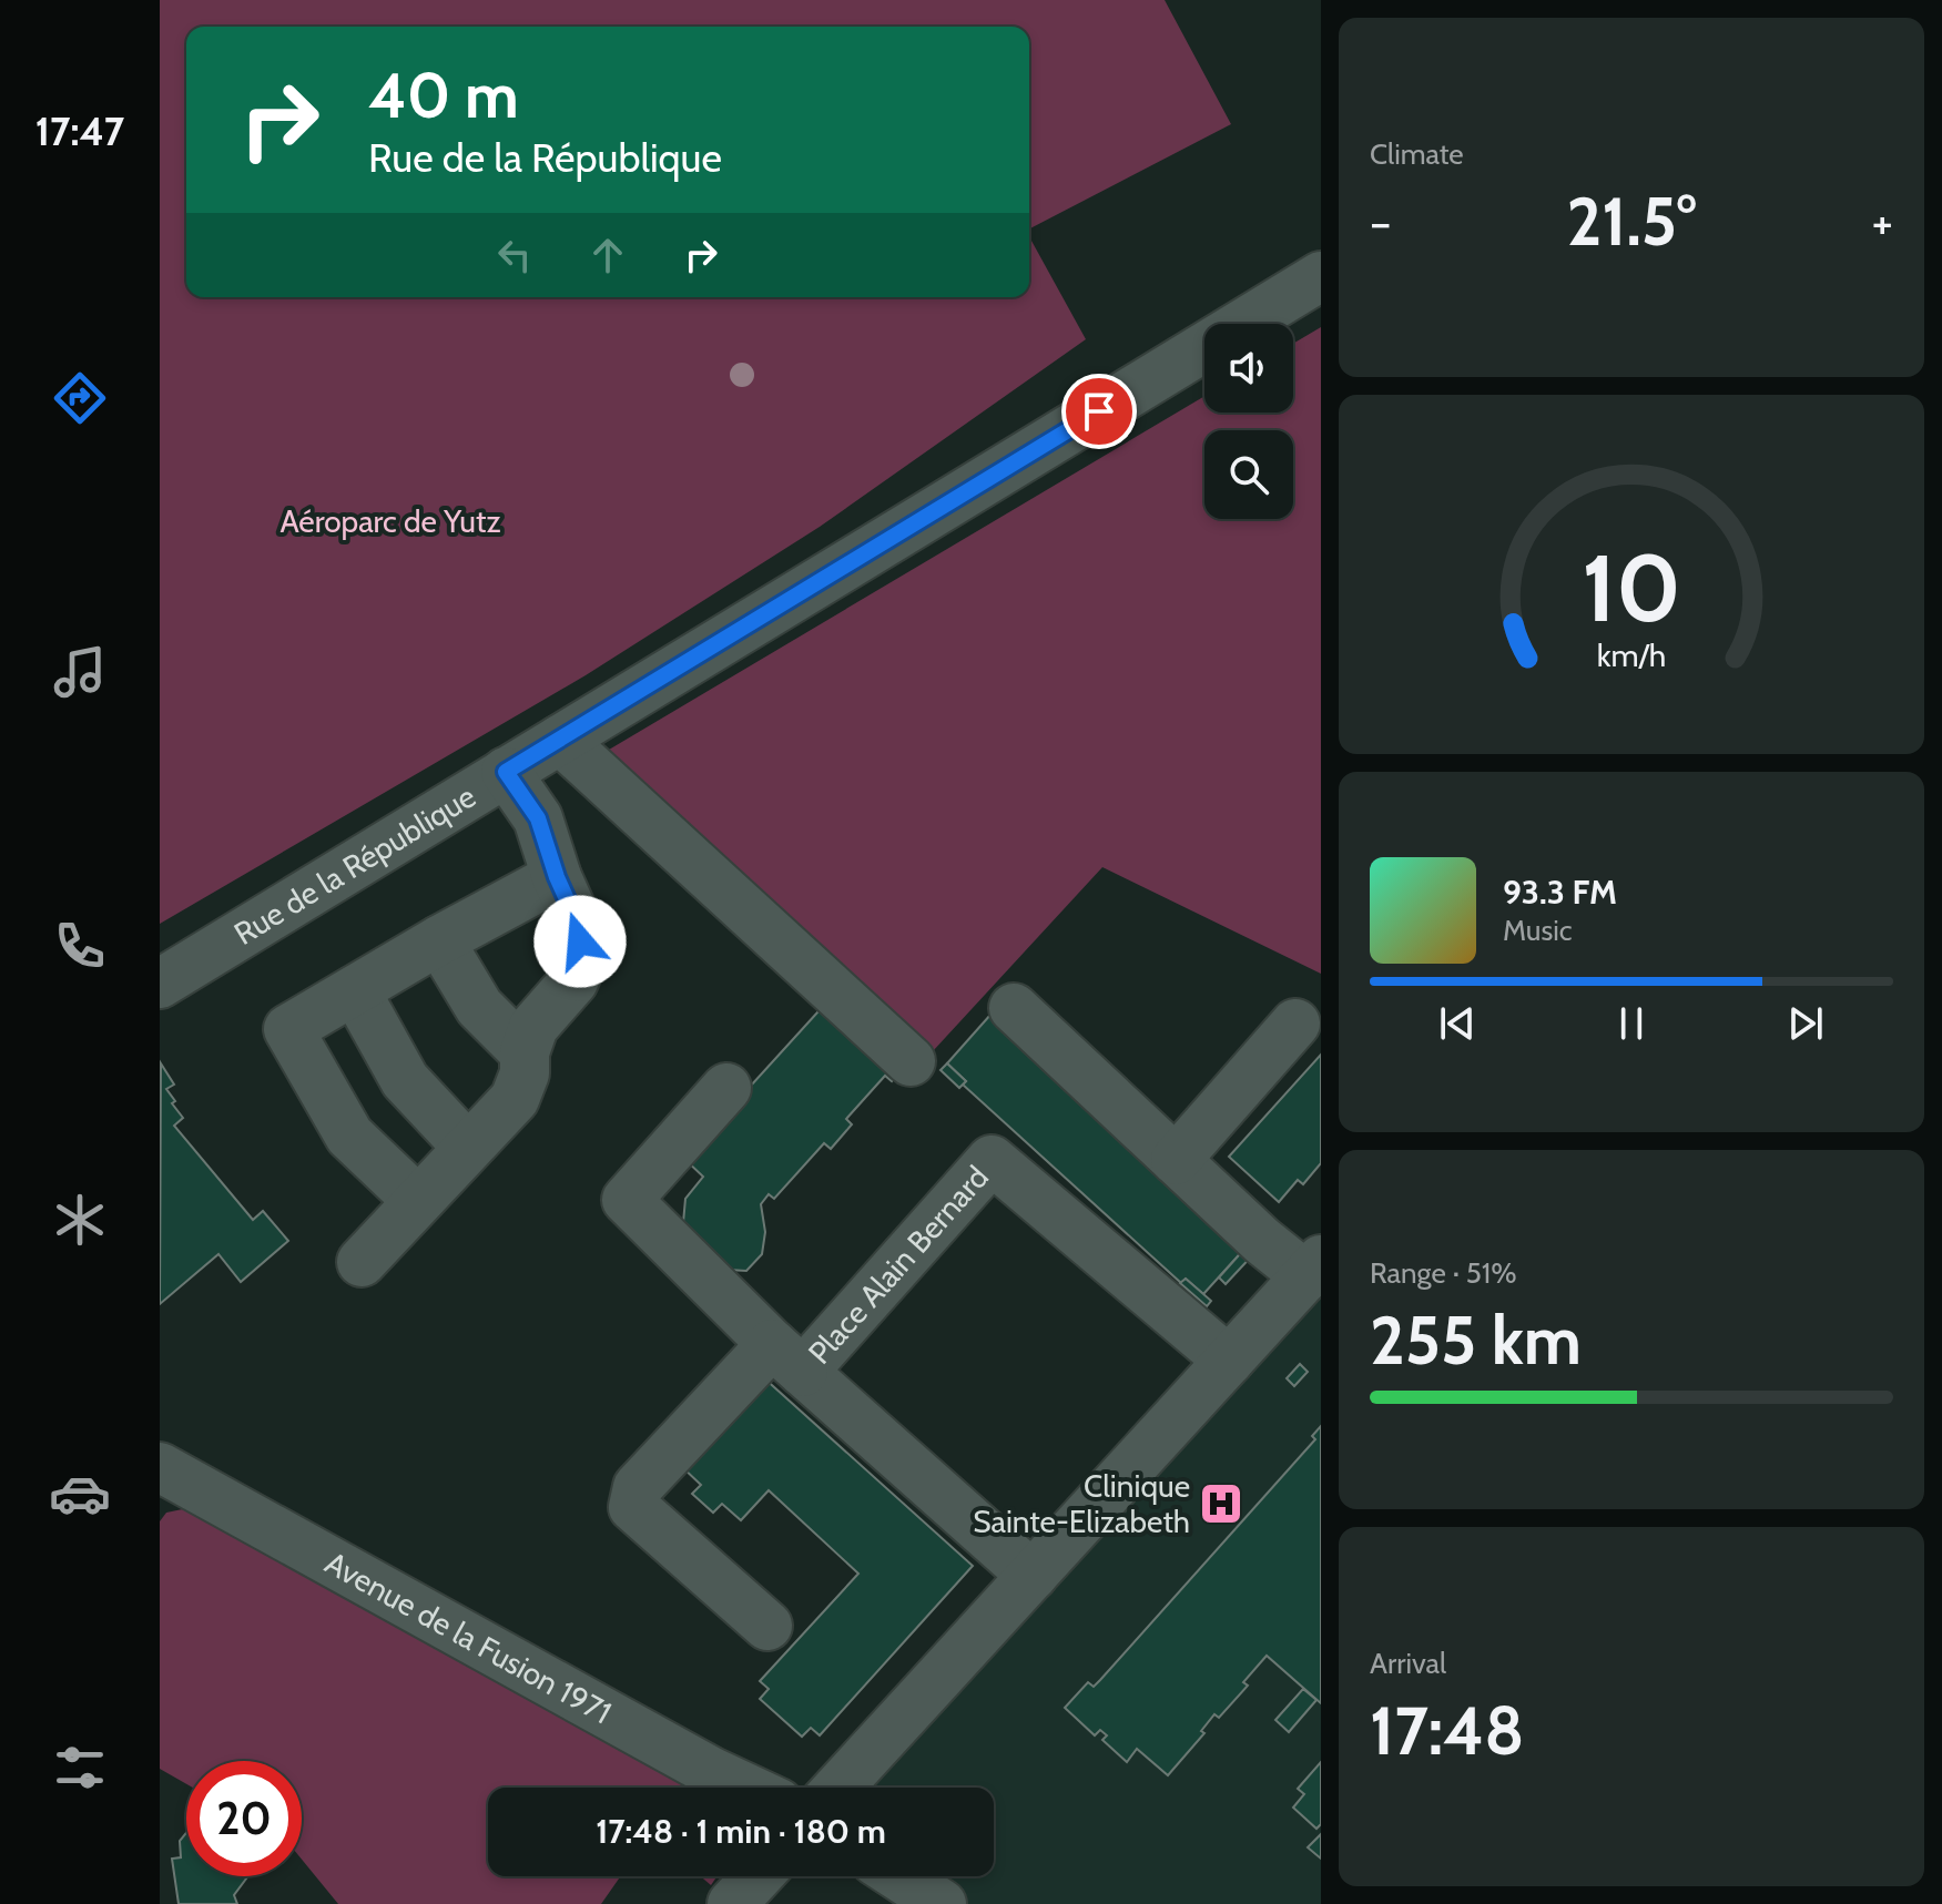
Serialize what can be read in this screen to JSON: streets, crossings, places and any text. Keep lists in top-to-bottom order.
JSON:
{
  "streets": {
    "street": ["Rue de la République", "Place Alain Bernard", "Avenue de la Fusion 1971"]
  },
  "parks": ["Aéroparc de Yutz"],
  "places": {
    "hospital": ["Clinique Sainte-Elizabeth"]
  },
  "page": {
    "tabs": "17:47",
    "tile": [
      "Climate",
      ["Range · 51%", "255 km"],
      ["Arrival", "17:48"]
    ],
    "turn": ["40 m", "Rue de la République"],
    "heat": ["−", "21.5°", "+"],
    "song": ["93.3 FM", "Music"],
    "limit": "20",
    "trip": "17:48 · 1 min · 180 m",
    "gauge": ["10", "km/h"]
  }
}
